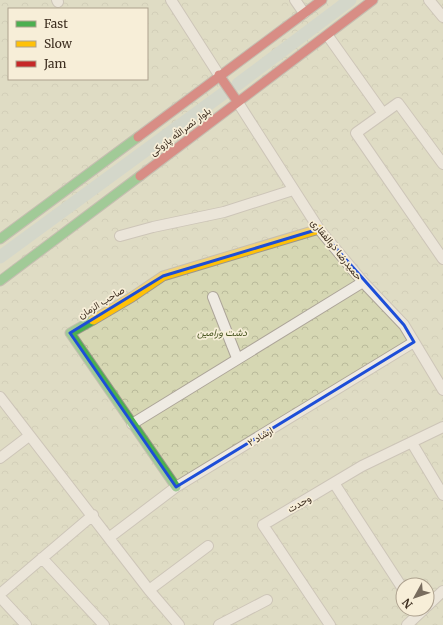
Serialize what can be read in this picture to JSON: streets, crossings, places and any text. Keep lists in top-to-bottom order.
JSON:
{
  "streets": {
    "main road": ["بلوار نصرالله پازوکی", "صاحب الزمان"],
    "street": ["حمیدرضا ذوالفقاری", "ارشاد ۲", "وحدت"]
  },
  "crossings": [
    ["بلوار نصرالله پازوکی", "حمیدرضا ذوالفقاری"],
    ["حمیدرضا ذوالفقاری", "صاحب الزمان"],
    ["حمیدرضا ذوالفقاری", "ارشاد ۲"],
    ["صاحب الزمان", "ارشاد ۲"]
  ],
  "parks": ["دشت ورامین"],
  "legend": ["Fast", "Slow", "Jam"],
  "north": "bottom left"
}
